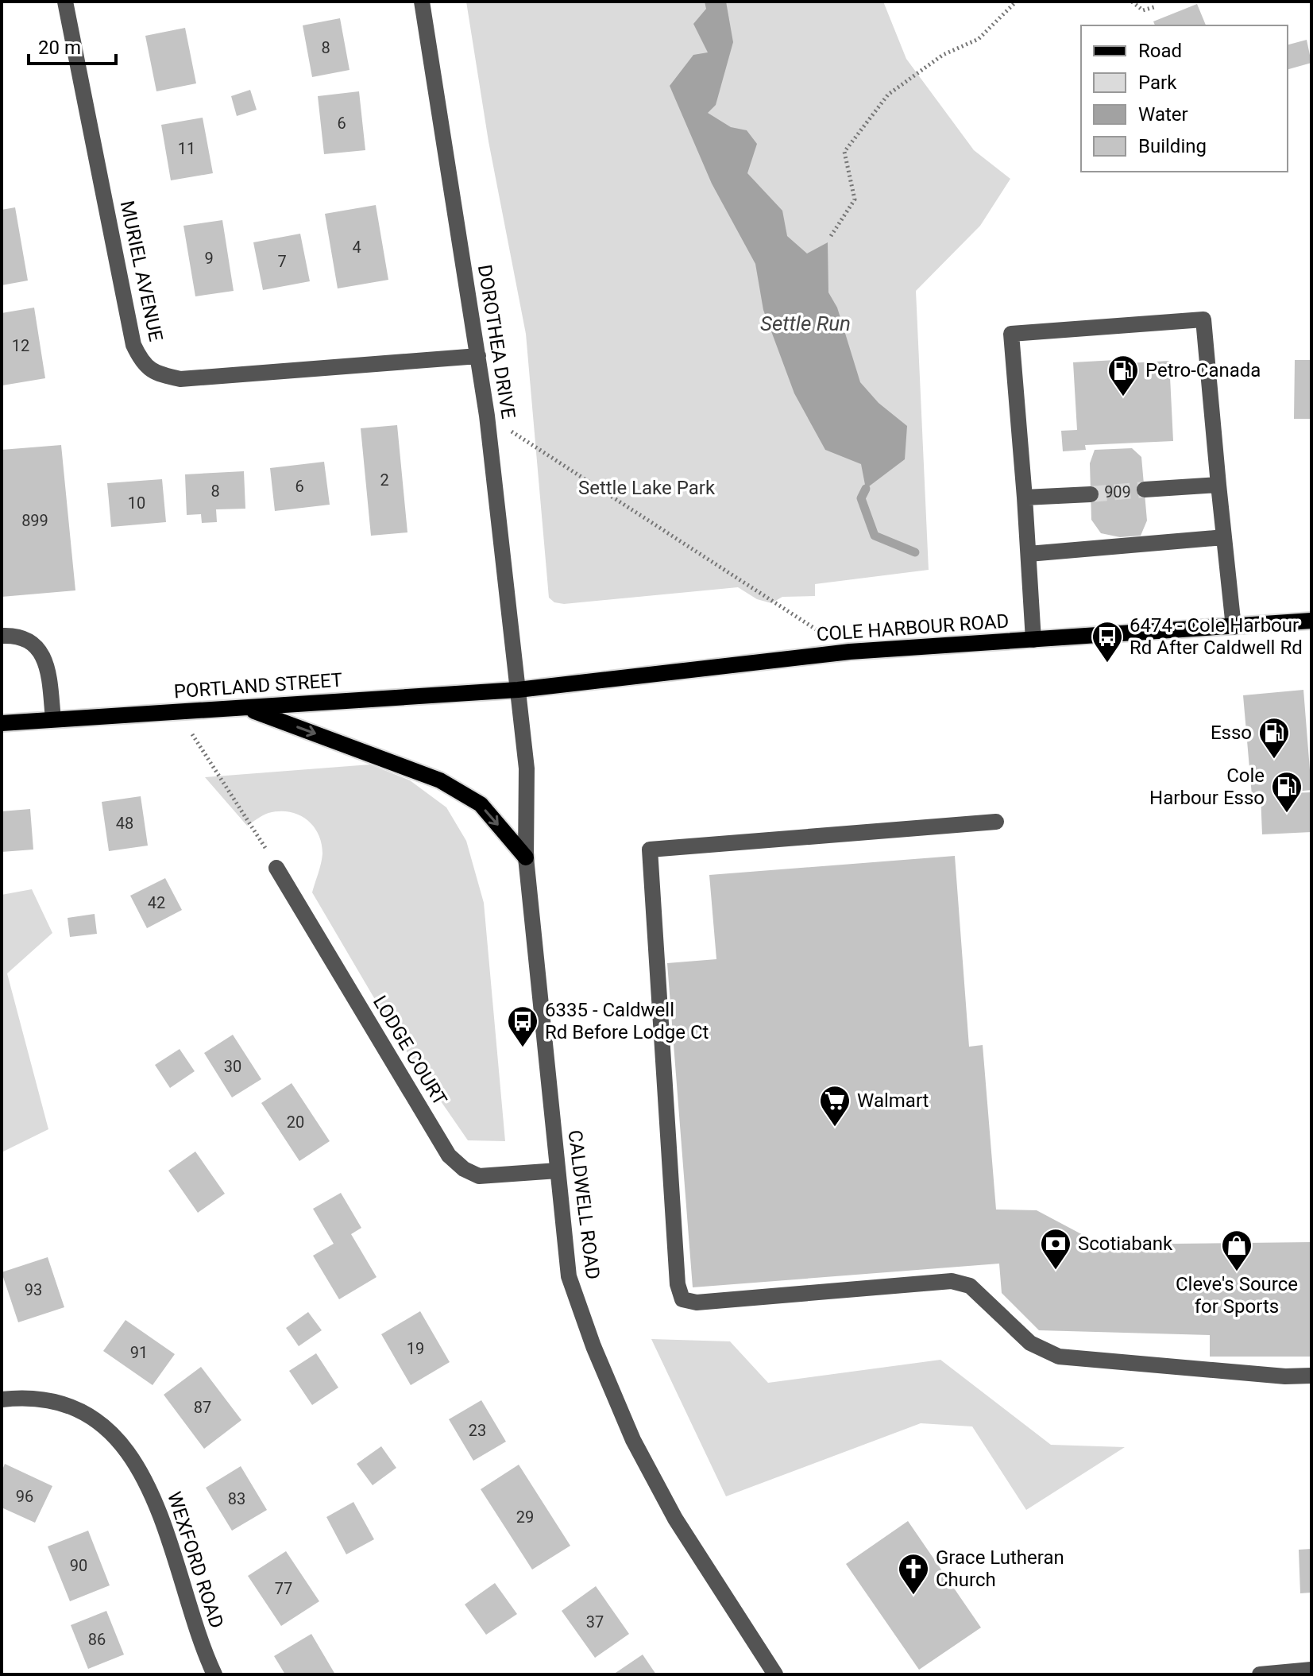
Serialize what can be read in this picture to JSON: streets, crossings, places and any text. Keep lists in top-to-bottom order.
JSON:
{
  "streets": {
    "main road": ["COLE HARBOUR ROAD", "PORTLAND STREET"],
    "street": [
      "MURIEL AVENUE",
      "DOROTHEA DRIVE",
      "LODGE COURT",
      "CALDWELL ROAD",
      "WEXFORD ROAD"
    ]
  },
  "crossings": [
    ["MURIEL AVENUE", "DOROTHEA DRIVE"],
    ["DOROTHEA DRIVE", "COLE HARBOUR ROAD"],
    ["DOROTHEA DRIVE", "PORTLAND STREET"],
    ["DOROTHEA DRIVE", "CALDWELL ROAD"],
    ["COLE HARBOUR ROAD", "PORTLAND STREET"],
    ["COLE HARBOUR ROAD", "CALDWELL ROAD"],
    ["PORTLAND STREET", "CALDWELL ROAD"],
    ["LODGE COURT", "CALDWELL ROAD"]
  ],
  "water": ["Settle Run"],
  "parks": ["Settle Lake Park"],
  "places": {
    "fuel station": ["Petro-Canada", "Esso", "Cole Harbour Esso"],
    "bus stop": ["6474 - Cole Harbour Rd After Caldwell Rd", "6335 - Caldwell Rd Before Lodge Ct"],
    "supermarket": ["Walmart"],
    "bank": ["Scotiabank"],
    "shop": ["Cleve's Source for Sports"],
    "church": ["Grace Lutheran Church"]
  },
  "house_numbers": [
    "8",
    "6",
    "11",
    "4",
    "9",
    "7",
    "12",
    "2",
    "6",
    "8",
    "909",
    "10",
    "899",
    "48",
    "42",
    "30",
    "20",
    "93",
    "19",
    "91",
    "87",
    "23",
    "96",
    "83",
    "29",
    "90",
    "77",
    "37",
    "86"
  ],
  "legend": [
    "Road",
    "Park",
    "Water",
    "Building"
  ],
  "scale_bar": "20 m"
}
